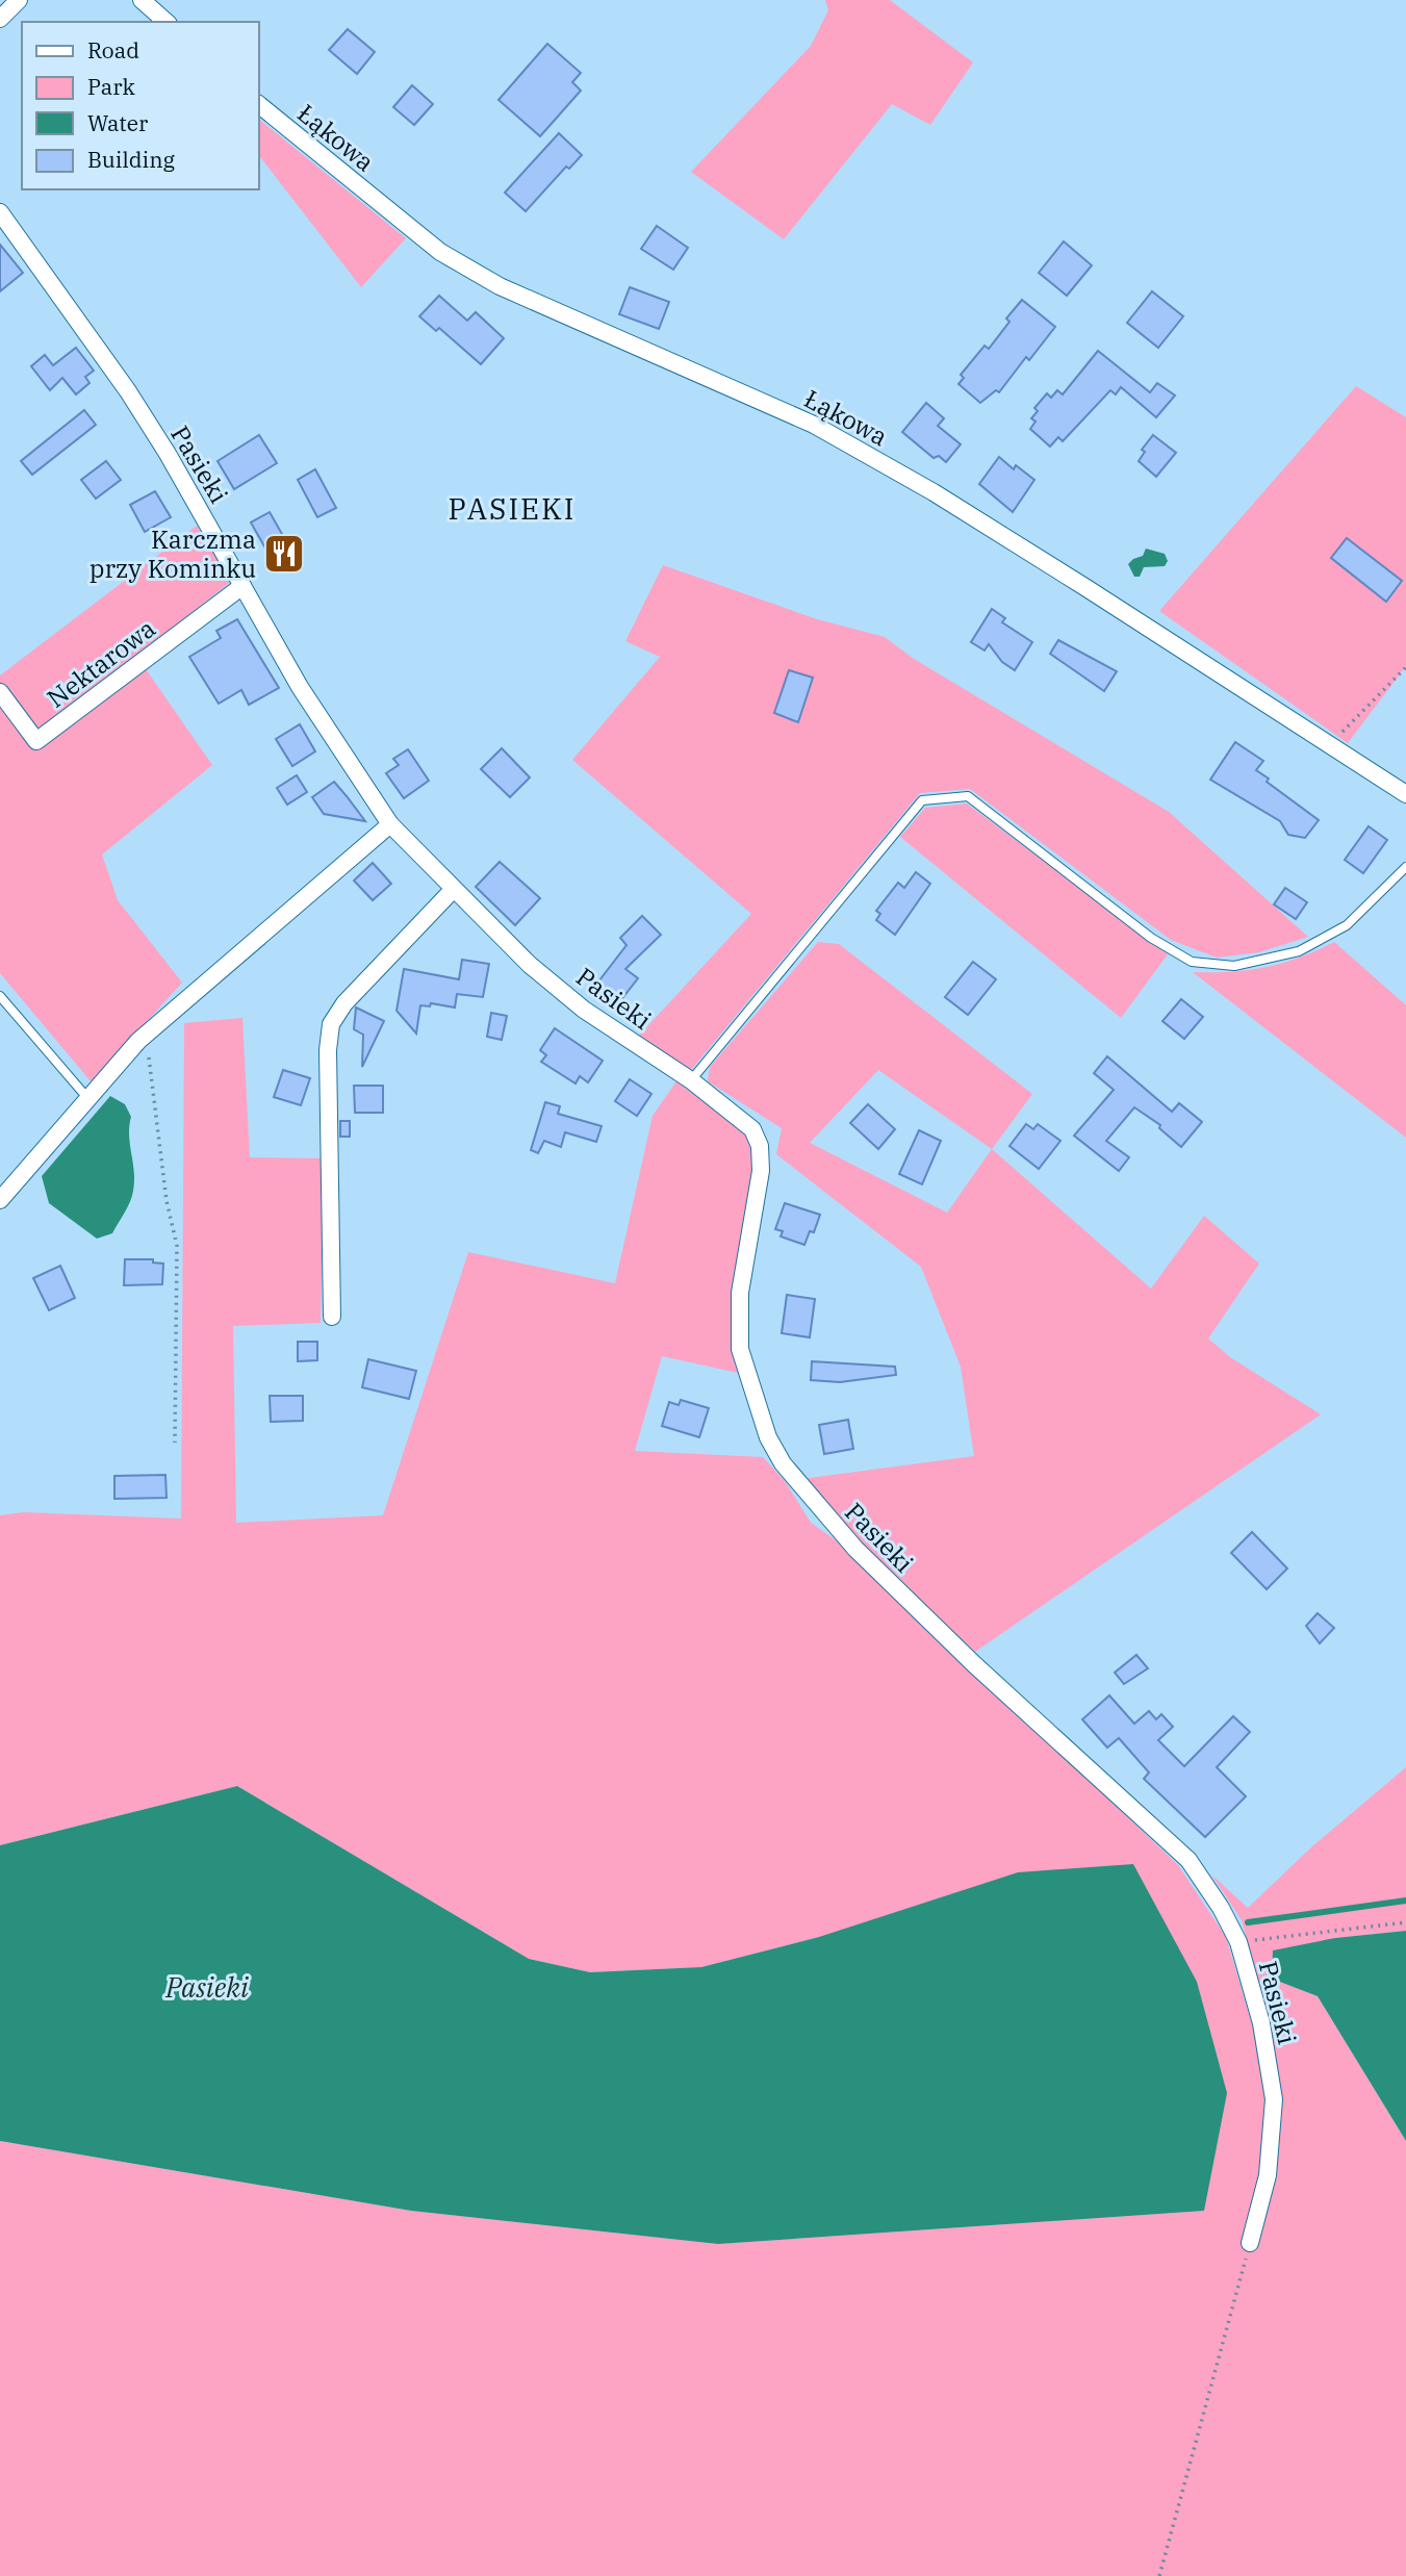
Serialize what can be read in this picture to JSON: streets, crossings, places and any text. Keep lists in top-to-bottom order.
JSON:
{
  "streets": {
    "street": ["Łąkowa", "Pasieki", "Nektarowa"]
  },
  "crossings": [
    ["Pasieki", "Nektarowa"]
  ],
  "districts": ["PASIEKI"],
  "water": ["Pasieki"],
  "places": {
    "restaurant": ["Karczma przy Kominku"]
  },
  "legend": [
    "Road",
    "Park",
    "Water",
    "Building"
  ]
}
